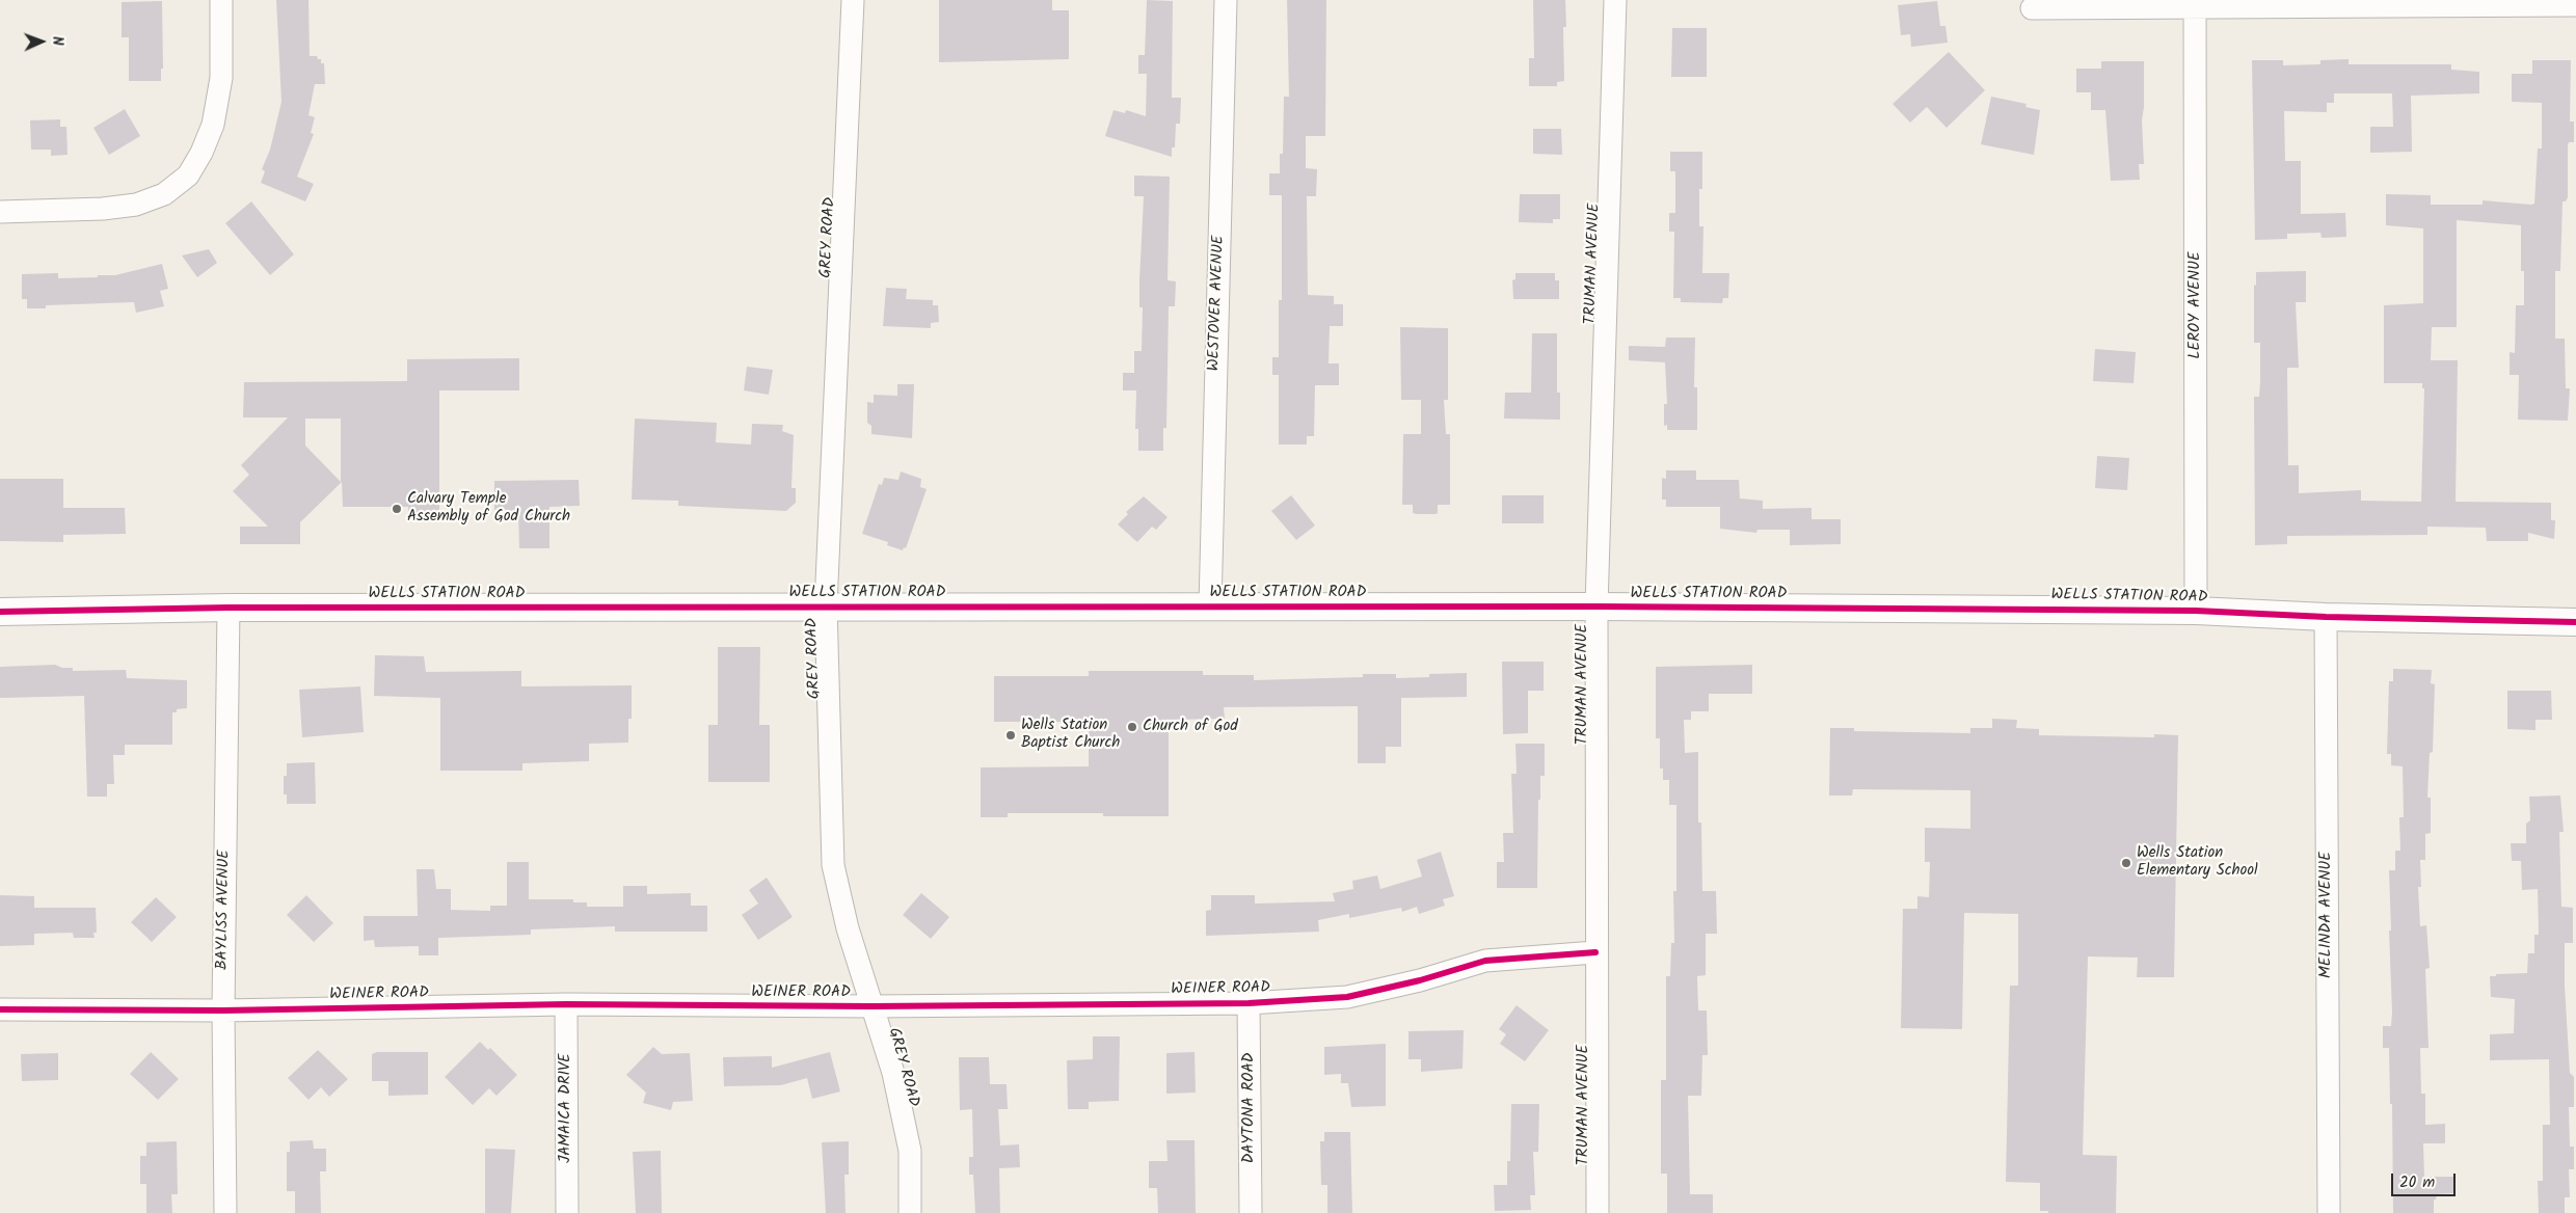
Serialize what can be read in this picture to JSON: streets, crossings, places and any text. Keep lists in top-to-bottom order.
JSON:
{
  "streets": {
    "street": [
      "GREY ROAD",
      "TRUMAN AVENUE",
      "WESTOVER AVENUE",
      "LEROY AVENUE",
      "WELLS STATION ROAD",
      "BAYLISS AVENUE",
      "MELINDA AVENUE",
      "WEINER ROAD",
      "JAMAICA DRIVE",
      "DAYTONA ROAD"
    ]
  },
  "crossings": [
    ["GREY ROAD", "WELLS STATION ROAD"],
    ["GREY ROAD", "WEINER ROAD"],
    ["TRUMAN AVENUE", "WELLS STATION ROAD"],
    ["TRUMAN AVENUE", "WEINER ROAD"],
    ["WESTOVER AVENUE", "WELLS STATION ROAD"],
    ["LEROY AVENUE", "WELLS STATION ROAD"],
    ["WELLS STATION ROAD", "BAYLISS AVENUE"],
    ["WELLS STATION ROAD", "MELINDA AVENUE"],
    ["BAYLISS AVENUE", "WEINER ROAD"],
    ["WEINER ROAD", "JAMAICA DRIVE"],
    ["WEINER ROAD", "DAYTONA ROAD"]
  ],
  "places": [
    "Calvary Temple Assembly of God Church",
    "Church of God",
    "Wells Station Baptist Church",
    "Wells Station Elementary School"
  ],
  "scale_bar": "20 m",
  "north": "right"
}
